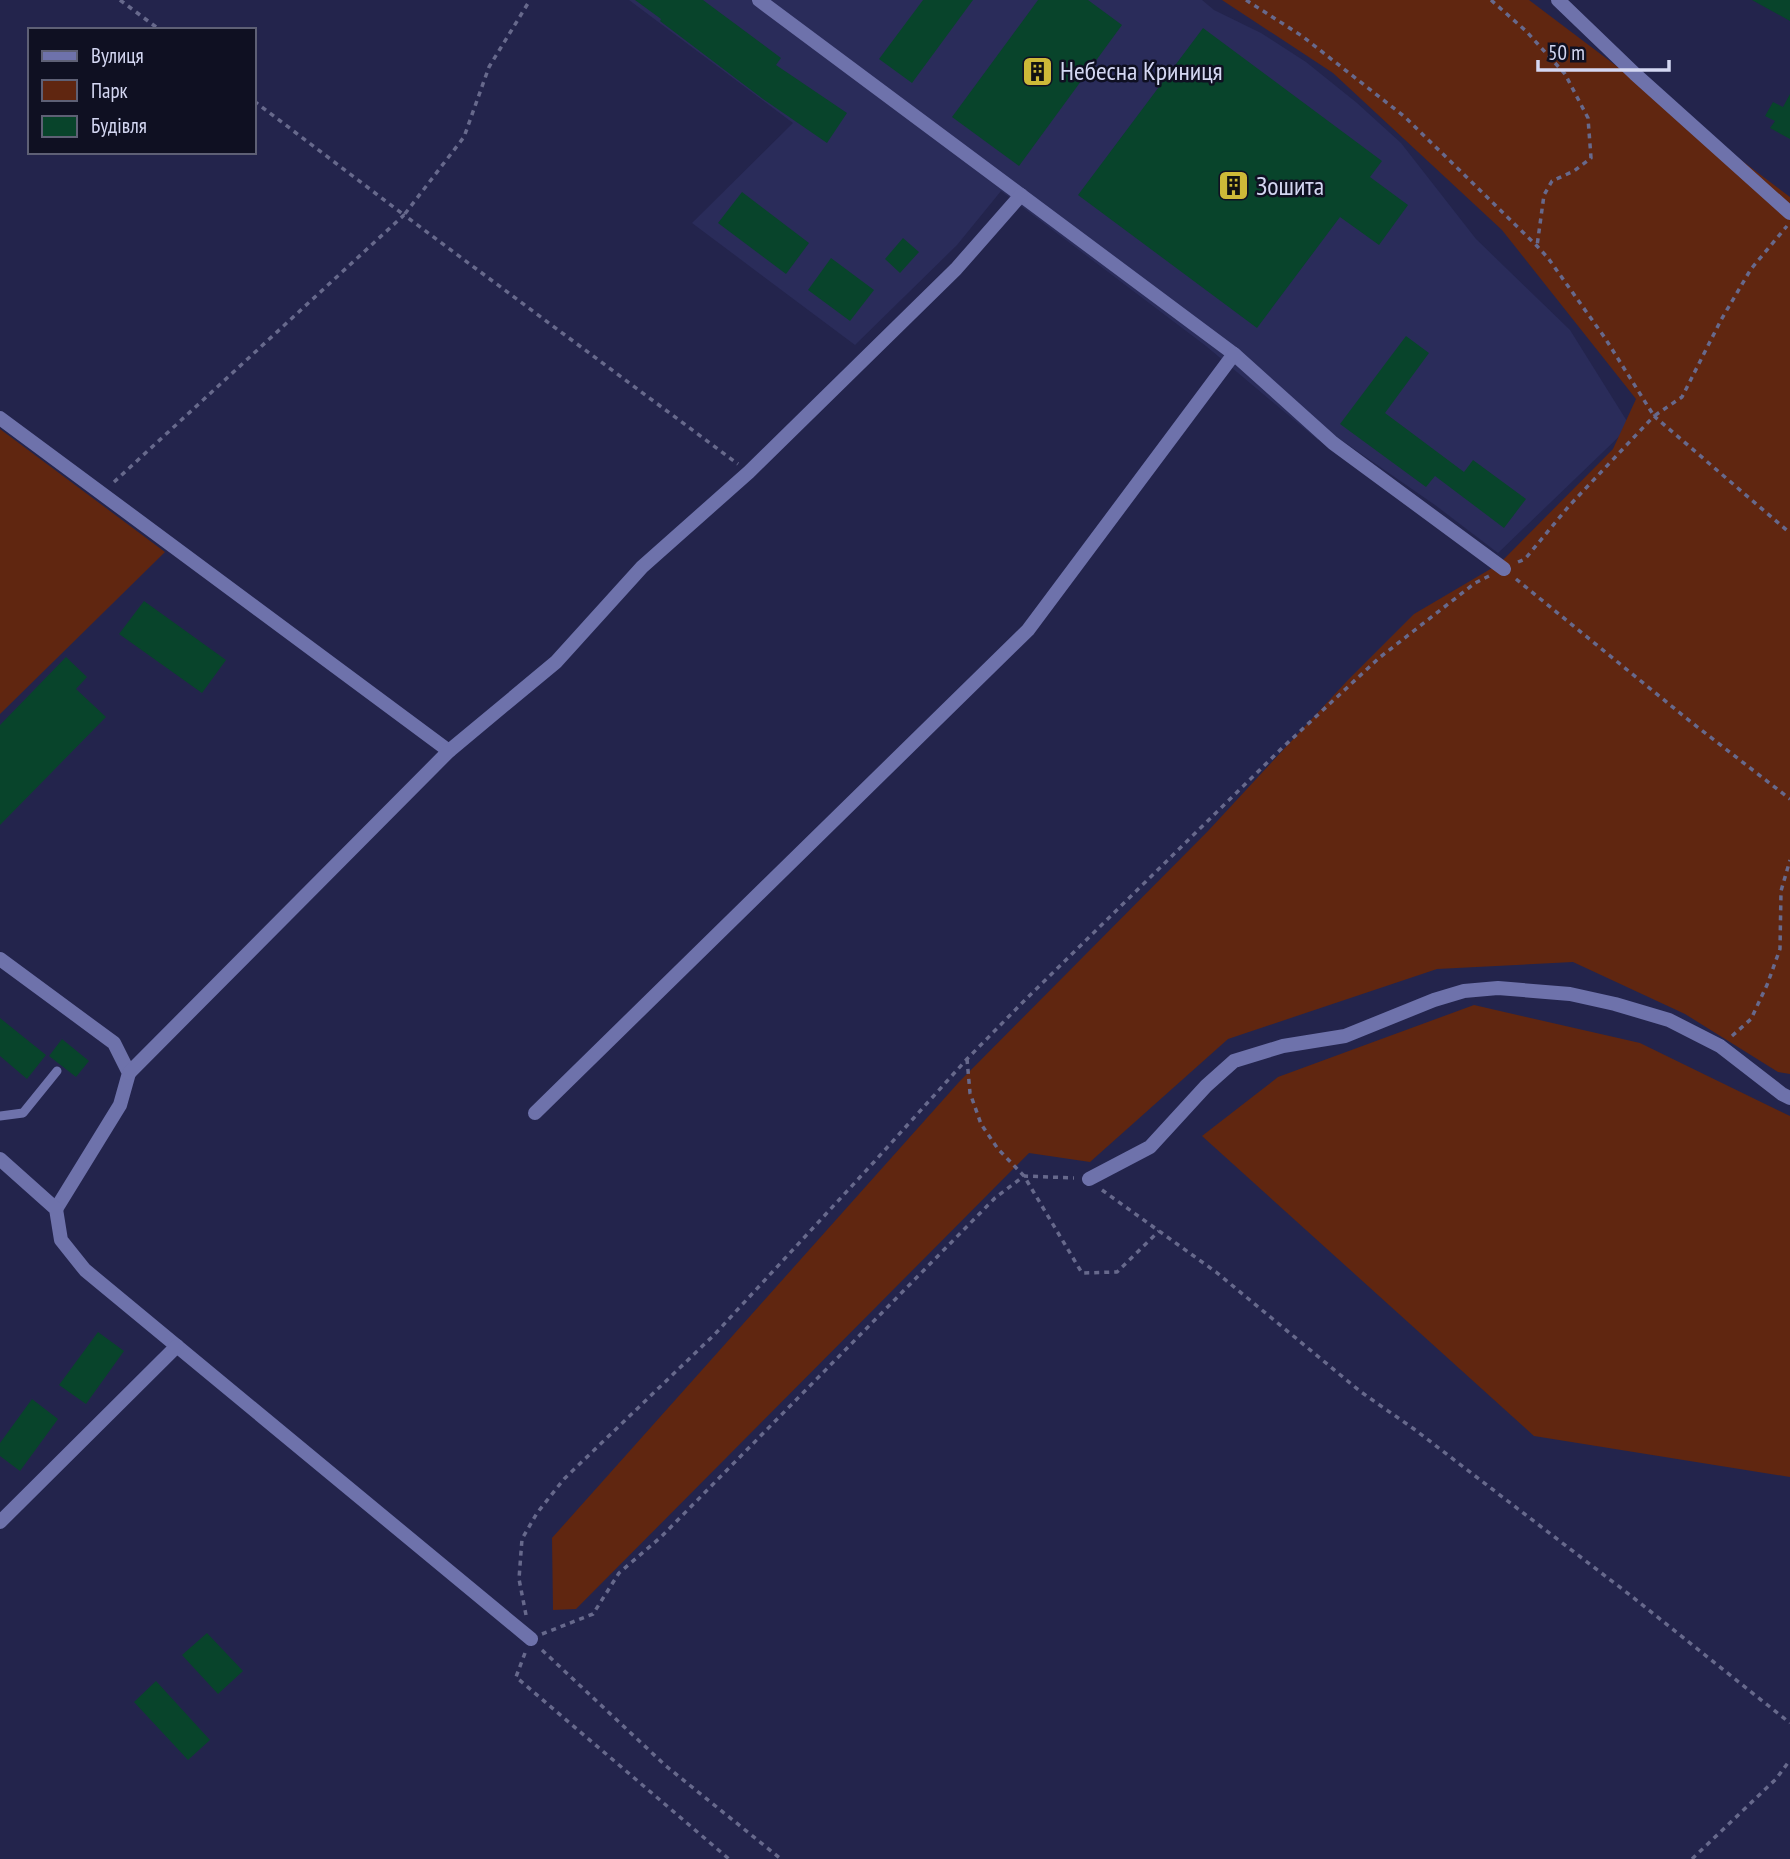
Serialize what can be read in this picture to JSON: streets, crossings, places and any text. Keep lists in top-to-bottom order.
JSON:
{
  "places": {
    "building": ["Небесна Криниця", "Зошита"]
  },
  "legend": ["Вулиця", "Парк", "Будівля"],
  "scale_bar": "50 m"
}
